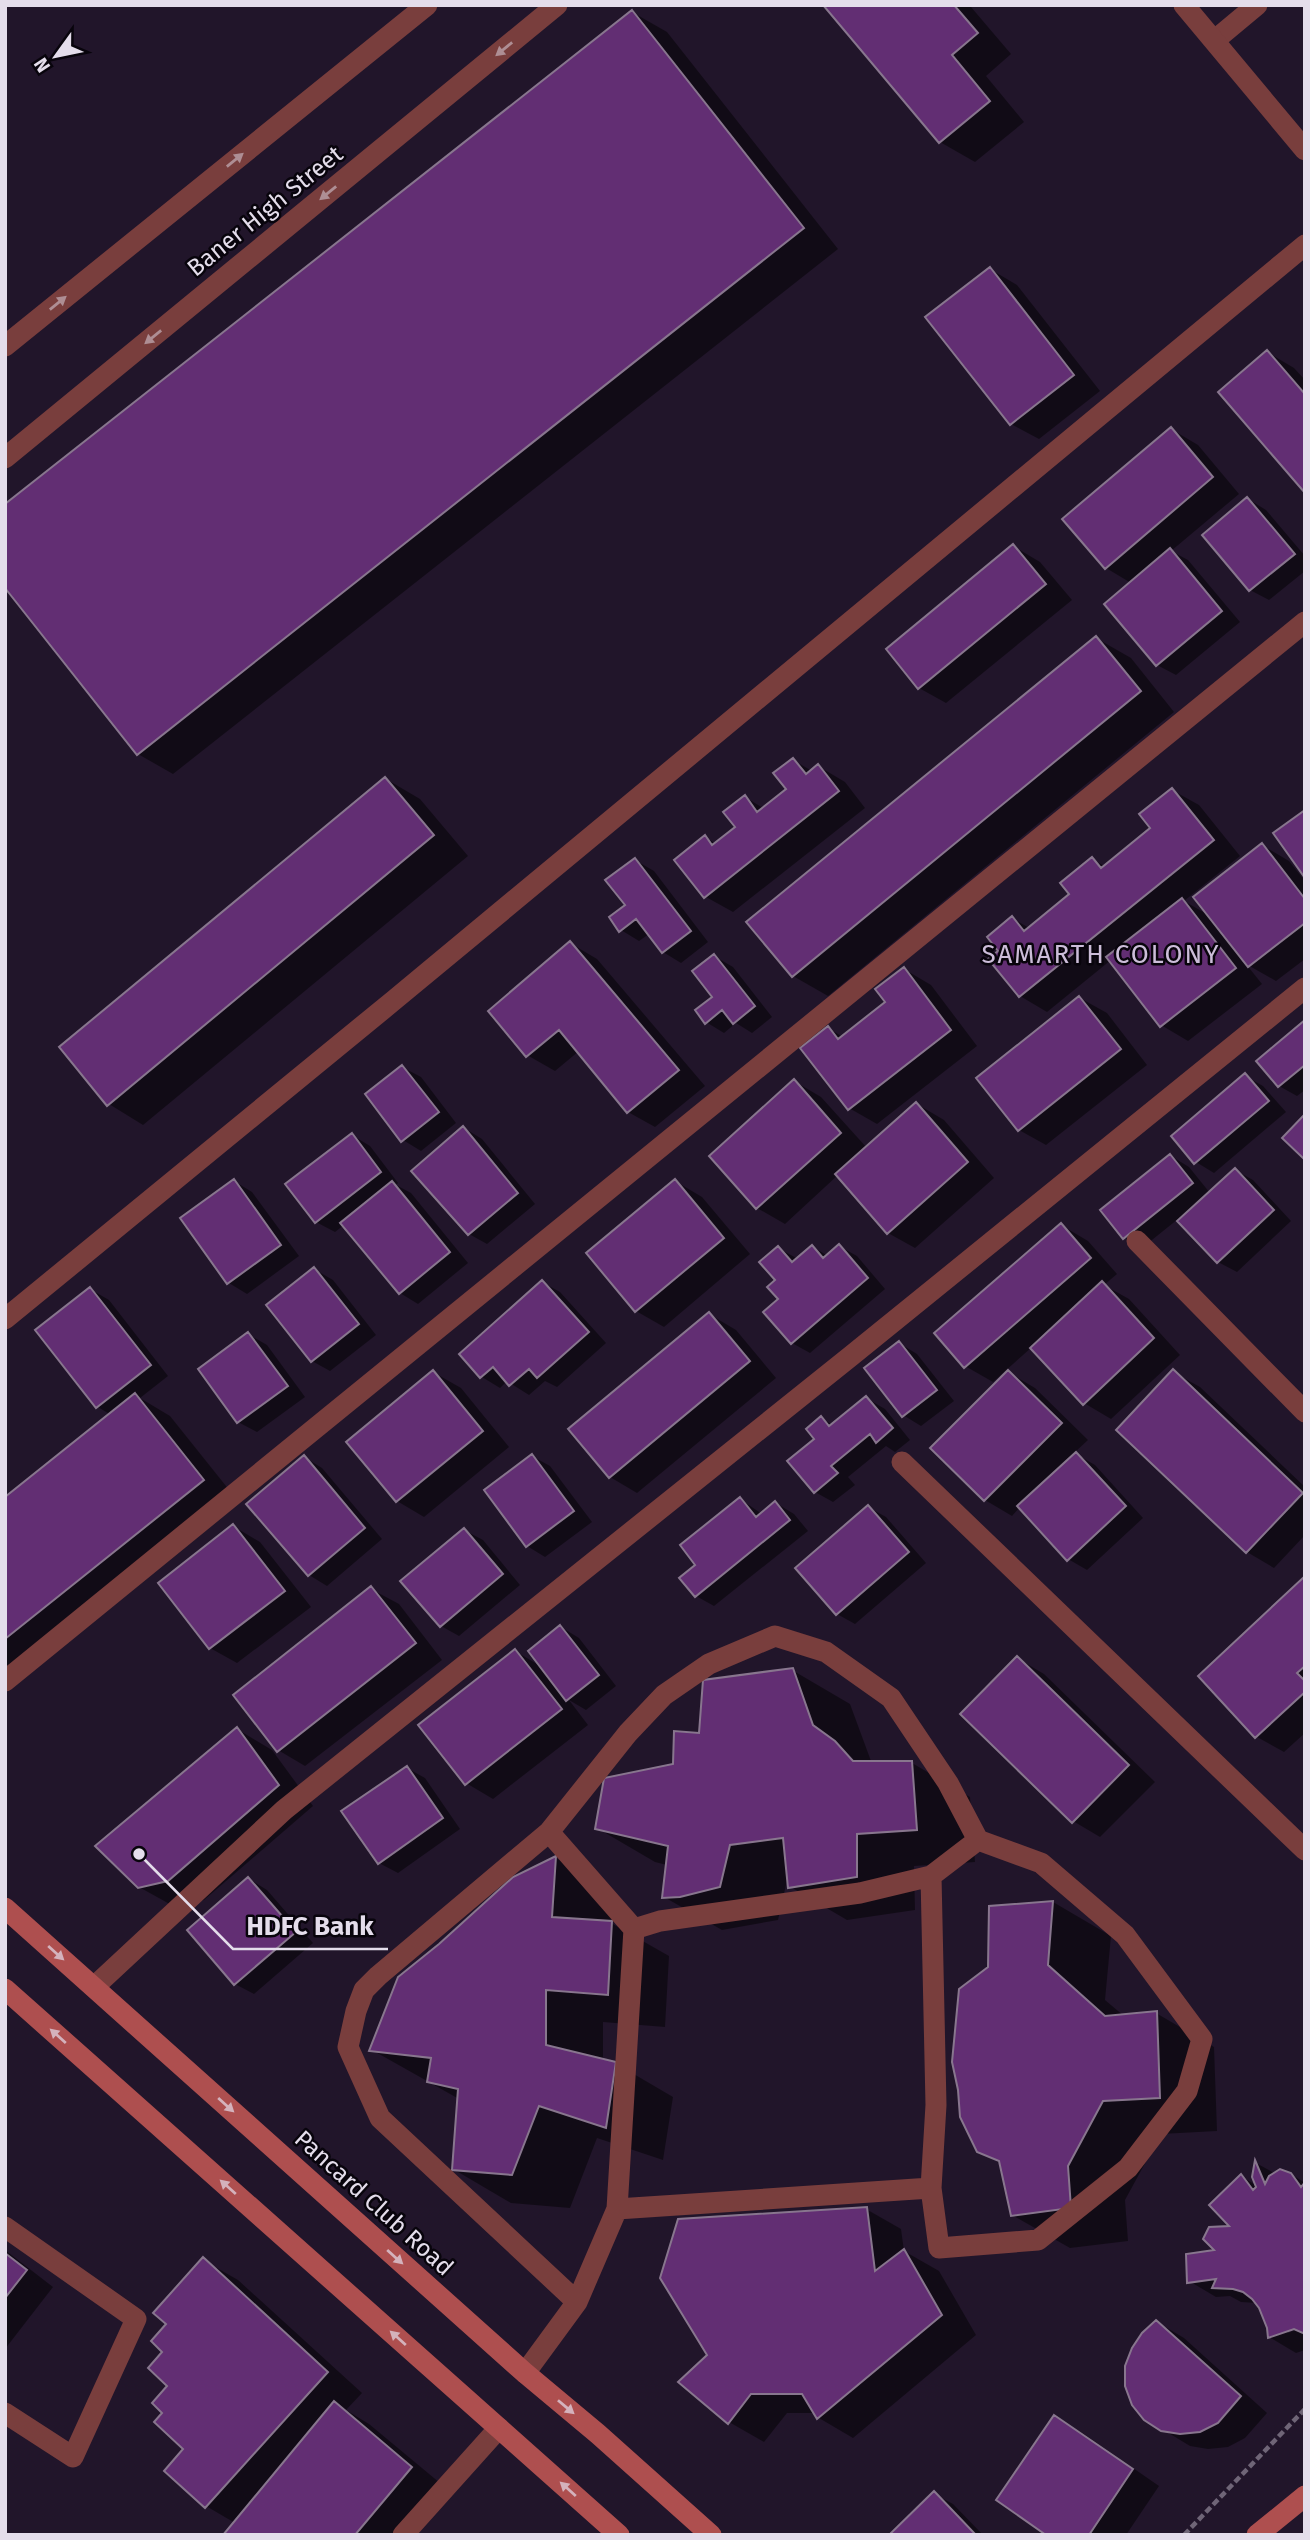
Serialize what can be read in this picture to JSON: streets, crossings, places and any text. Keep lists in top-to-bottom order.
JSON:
{
  "streets": {
    "main road": ["Pancard Club Road"],
    "street": ["Baner High Street"]
  },
  "districts": ["SAMARTH COLONY"],
  "places": ["HDFC Bank"],
  "north": "bottom left"
}
